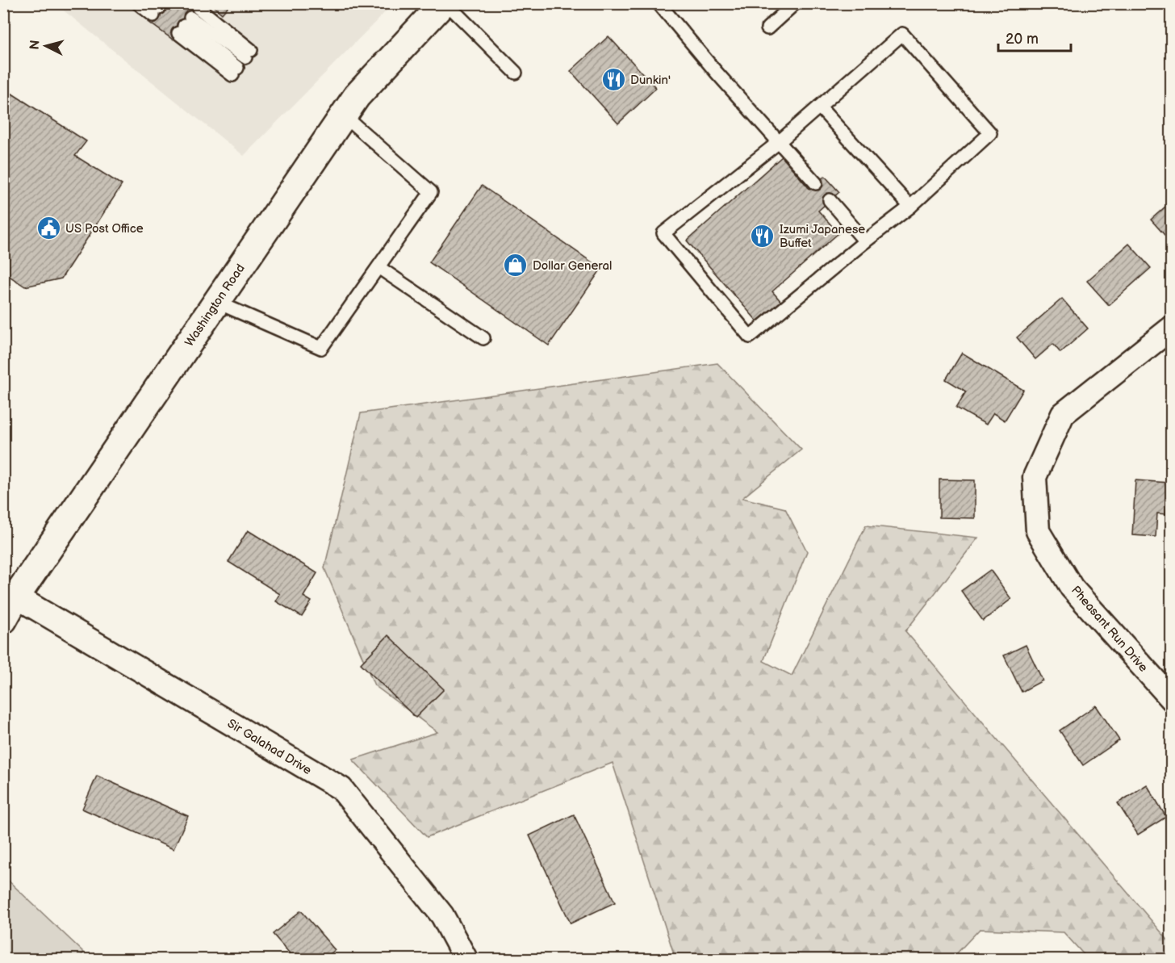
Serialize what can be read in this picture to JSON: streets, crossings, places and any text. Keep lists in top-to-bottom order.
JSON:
{
  "streets": {
    "main road": ["Washington Road"],
    "street": ["Pheasant Run Drive", "Sir Galahad Drive"]
  },
  "crossings": [
    ["Washington Road", "Sir Galahad Drive"]
  ],
  "places": {
    "restaurant": ["Dunkin'", "Izumi Japanese Buffet"],
    "public building": ["US Post Office"],
    "shop": ["Dollar General"]
  },
  "scale_bar": "20 m",
  "north": "left"
}
